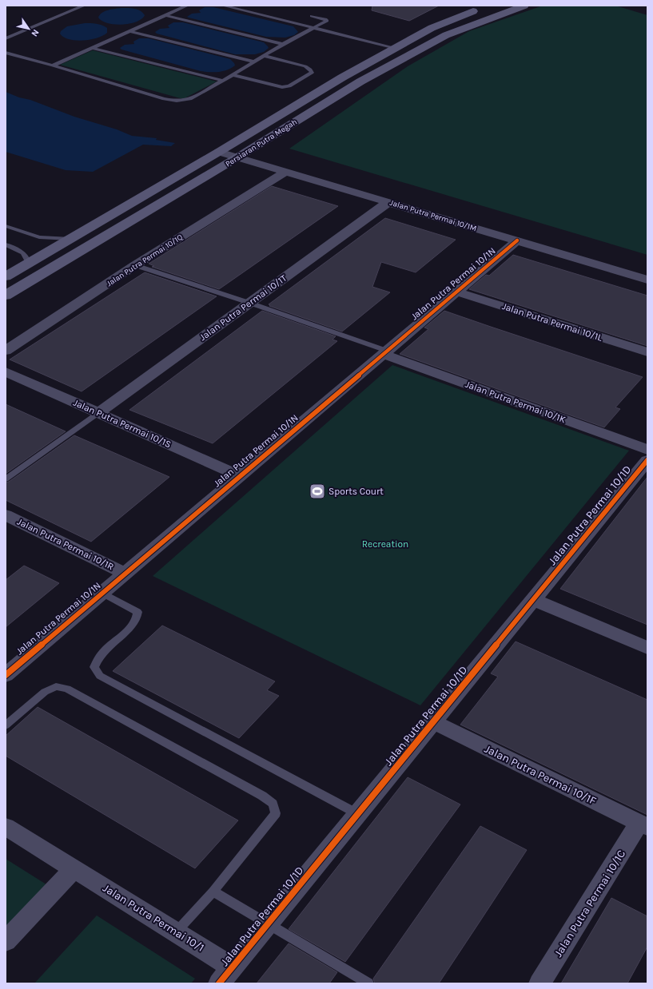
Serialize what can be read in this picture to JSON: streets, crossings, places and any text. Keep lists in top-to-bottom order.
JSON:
{
  "streets": {
    "street": [
      "Persiaran Putra Megah",
      "Jalan Putra Permai 10/1M",
      "Jalan Putra Permai 10/1Q",
      "Jalan Putra Permai 10/1N",
      "Jalan Putra Permai 10/1T",
      "Jalan Putra Permai 10/1L",
      "Jalan Putra Permai 10/1K",
      "Jalan Putra Permai 10/1S",
      "Jalan Putra Permai 10/1D",
      "Jalan Putra Permai 10/1R",
      "Jalan Putra Permai 10/1F",
      "Jalan Putra Permai 10/1C",
      "Jalan Putra Permai 10/1"
    ]
  },
  "crossings": [
    ["Persiaran Putra Megah", "Jalan Putra Permai 10/1M"],
    ["Jalan Putra Permai 10/1M", "Jalan Putra Permai 10/1Q"],
    ["Jalan Putra Permai 10/1M", "Jalan Putra Permai 10/1N"],
    ["Jalan Putra Permai 10/1M", "Jalan Putra Permai 10/1T"],
    ["Jalan Putra Permai 10/1N", "Jalan Putra Permai 10/1L"],
    ["Jalan Putra Permai 10/1N", "Jalan Putra Permai 10/1K"],
    ["Jalan Putra Permai 10/1N", "Jalan Putra Permai 10/1S"],
    ["Jalan Putra Permai 10/1N", "Jalan Putra Permai 10/1R"],
    ["Jalan Putra Permai 10/1T", "Jalan Putra Permai 10/1S"],
    ["Jalan Putra Permai 10/1D", "Jalan Putra Permai 10/1F"],
    ["Jalan Putra Permai 10/1D", "Jalan Putra Permai 10/1"],
    ["Jalan Putra Permai 10/1F", "Jalan Putra Permai 10/1C"]
  ],
  "parks": ["Recreation"],
  "places": {
    "sports": ["Sports Court"]
  },
  "north": "bottom right"
}
